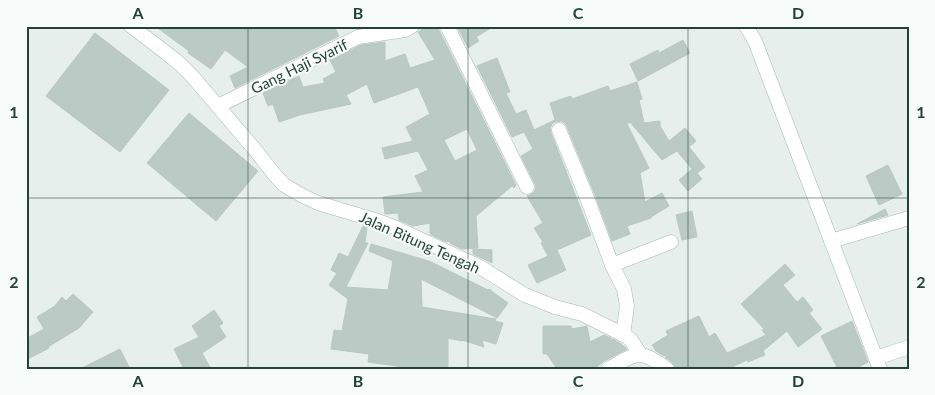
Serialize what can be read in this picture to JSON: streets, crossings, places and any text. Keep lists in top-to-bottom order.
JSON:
{
  "streets": {
    "street": ["Gang Haji Syarif", "Jalan Bitung Tengah"]
  },
  "crossings": [
    ["Gang Haji Syarif", "Jalan Bitung Tengah"]
  ],
  "grid": {
    "columns": [
      "A",
      "B",
      "C",
      "D"
    ],
    "rows": ["1", "2"]
  }
}
